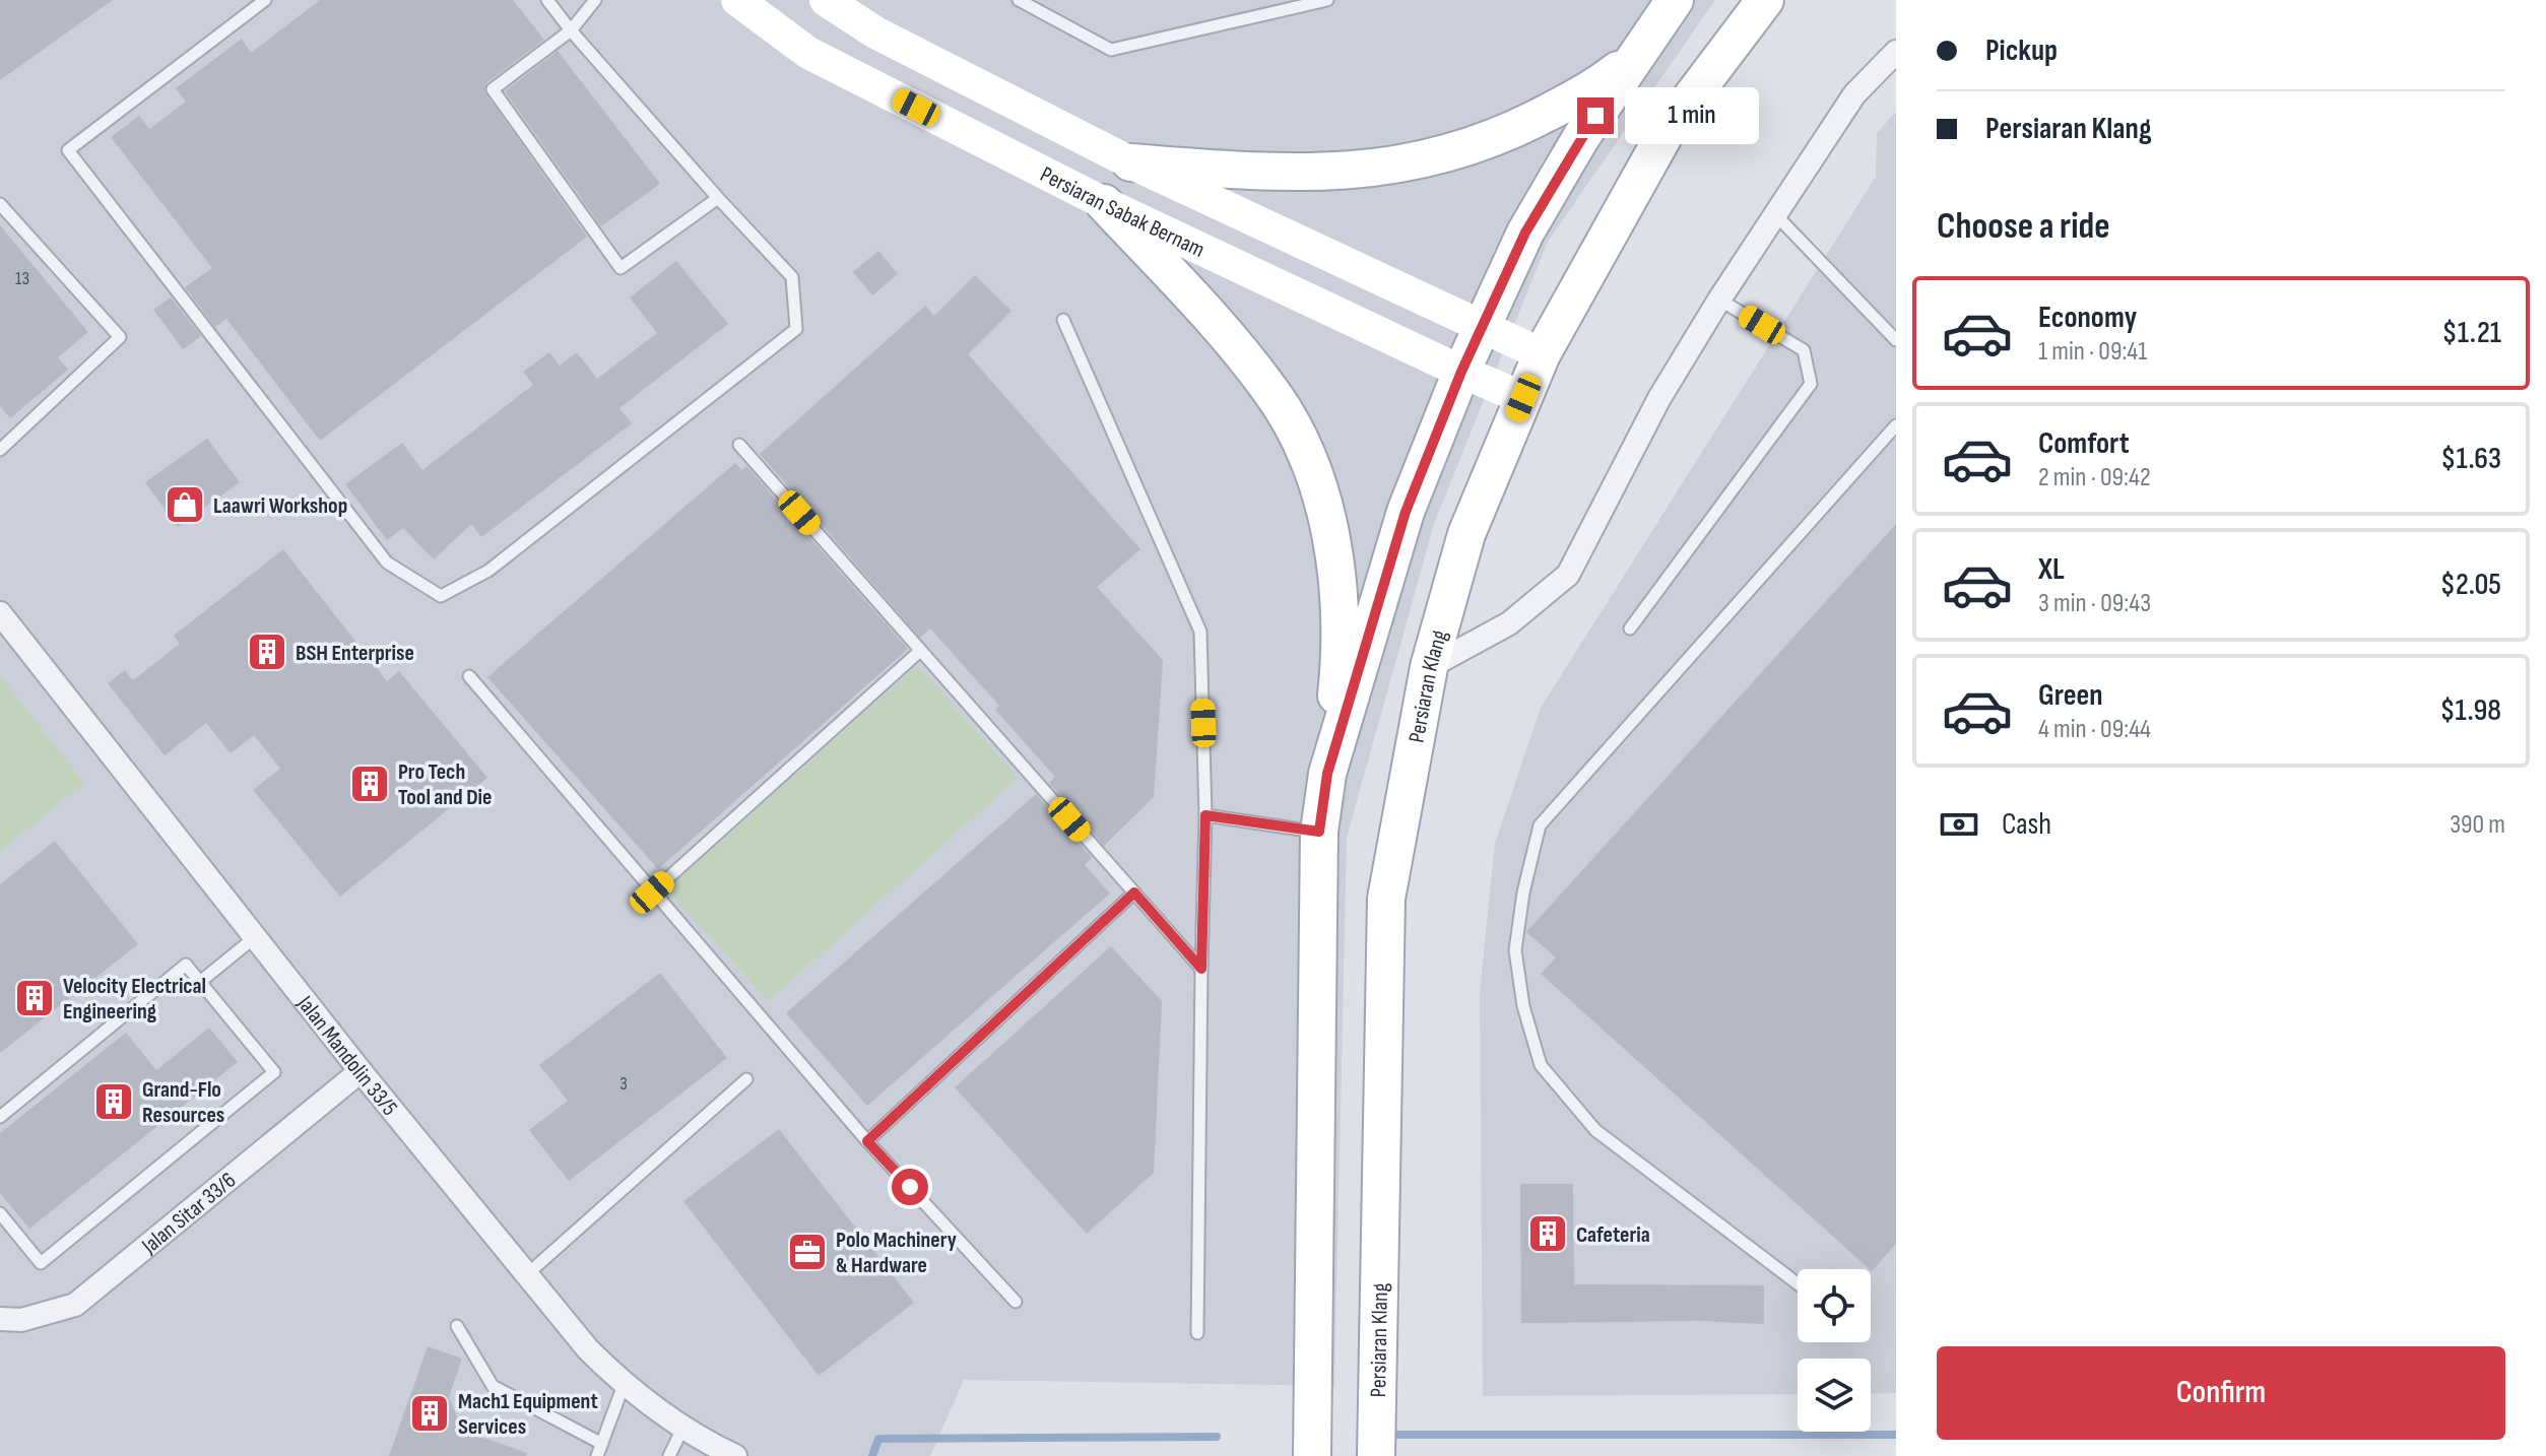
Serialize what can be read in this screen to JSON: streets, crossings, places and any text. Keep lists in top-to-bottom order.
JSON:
{
  "streets": {
    "main road": ["Persiaran Klang"],
    "street": ["Persiaran Sabak Bernam", "Jalan Mandolin 33/5", "Jalan Sitar 33/6"]
  },
  "crossings": [
    ["Persiaran Sabak Bernam", "Persiaran Klang"],
    ["Jalan Mandolin 33/5", "Jalan Sitar 33/6"]
  ],
  "places": {
    "shop": ["Laawri Workshop"],
    "building": [
      "BSH Enterprise",
      "Pro Tech Tool and Die",
      "Velocity Electrical Engineering",
      "Grand-Flo Resources",
      "Cafeteria",
      "Mach1 Equipment Services"
    ],
    "office": ["Polo Machinery & Hardware"]
  },
  "house_numbers": ["13", "3"],
  "page": {
    "banner": ["Pickup", "Persiaran Klang"],
    "bubble": "1 min",
    "heading": "Choose a ride",
    "list": [
      {
        "name": "Economy",
        "note": "1 min · 09:41",
        "value": "$1.21"
      },
      {
        "name": "Comfort",
        "note": "2 min · 09:42",
        "value": "$1.63"
      },
      {
        "name": "XL",
        "note": "3 min · 09:43",
        "value": "$2.05"
      },
      {
        "name": "Green",
        "note": "4 min · 09:44",
        "value": "$1.98"
      }
    ],
    "pay": ["Cash", "390 m"],
    "buttons": "Confirm"
  }
}
